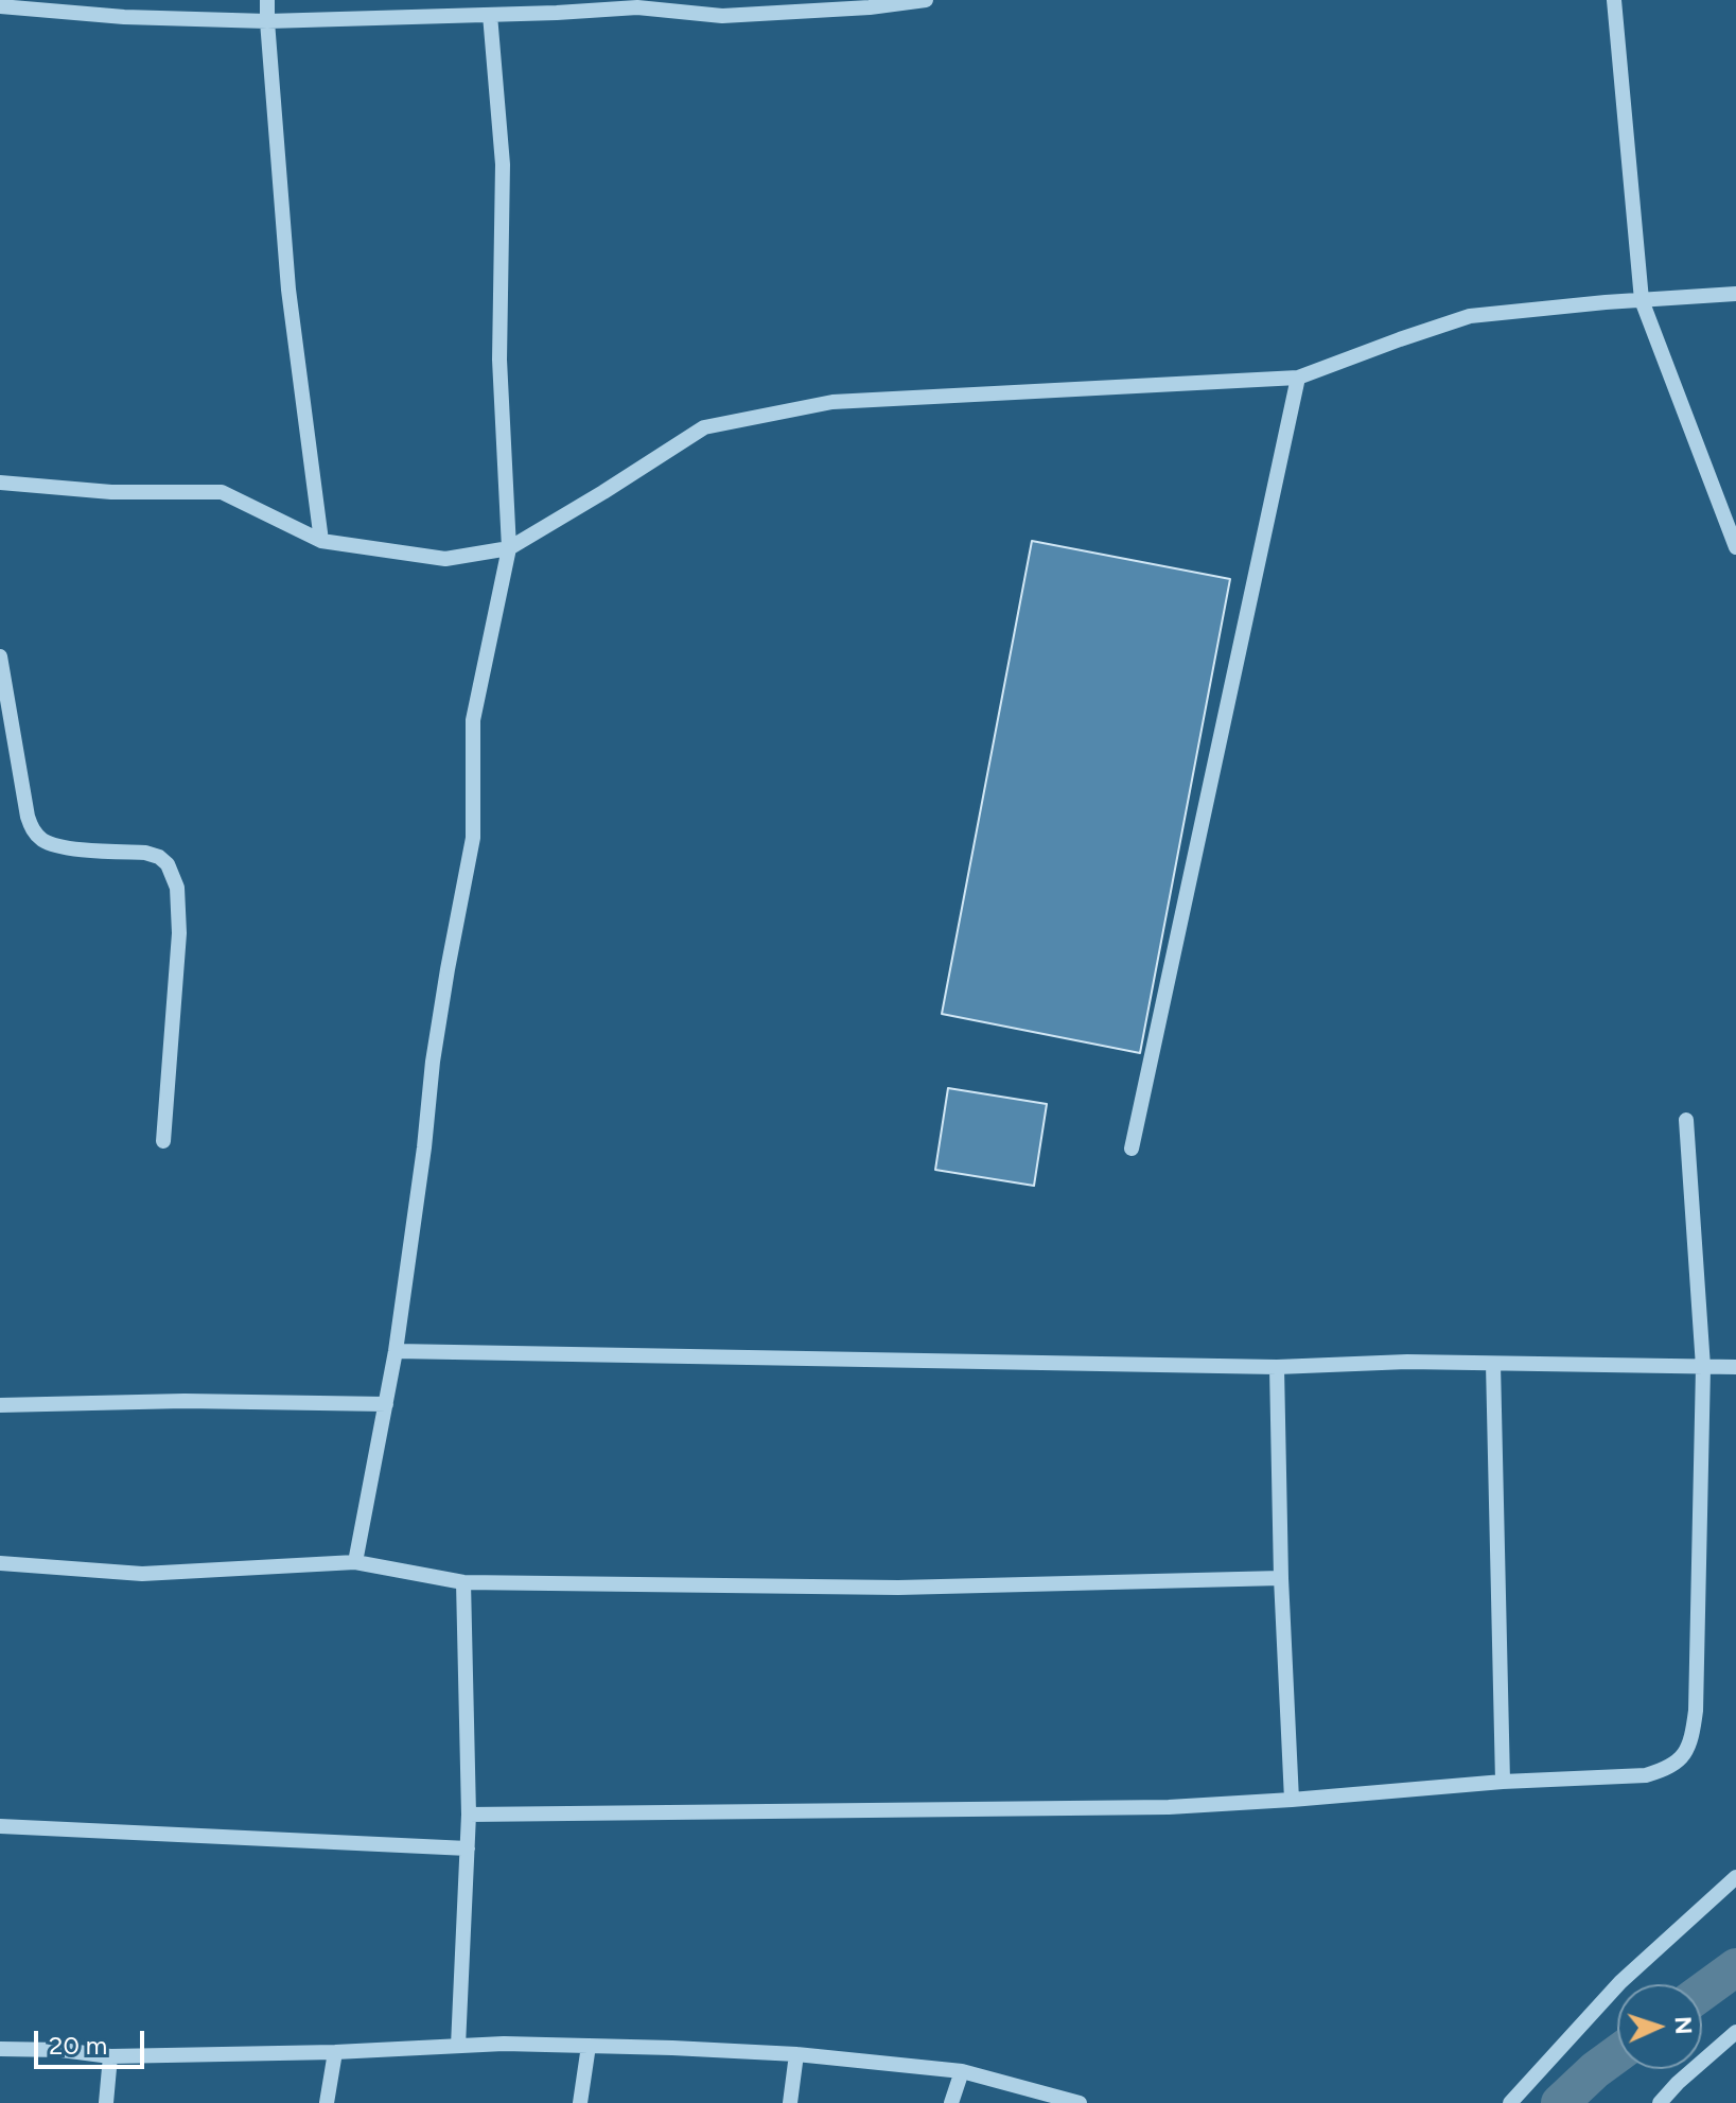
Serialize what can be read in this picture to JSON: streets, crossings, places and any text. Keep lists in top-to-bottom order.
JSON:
{
  "scale_bar": "20 m",
  "north": "right"
}
